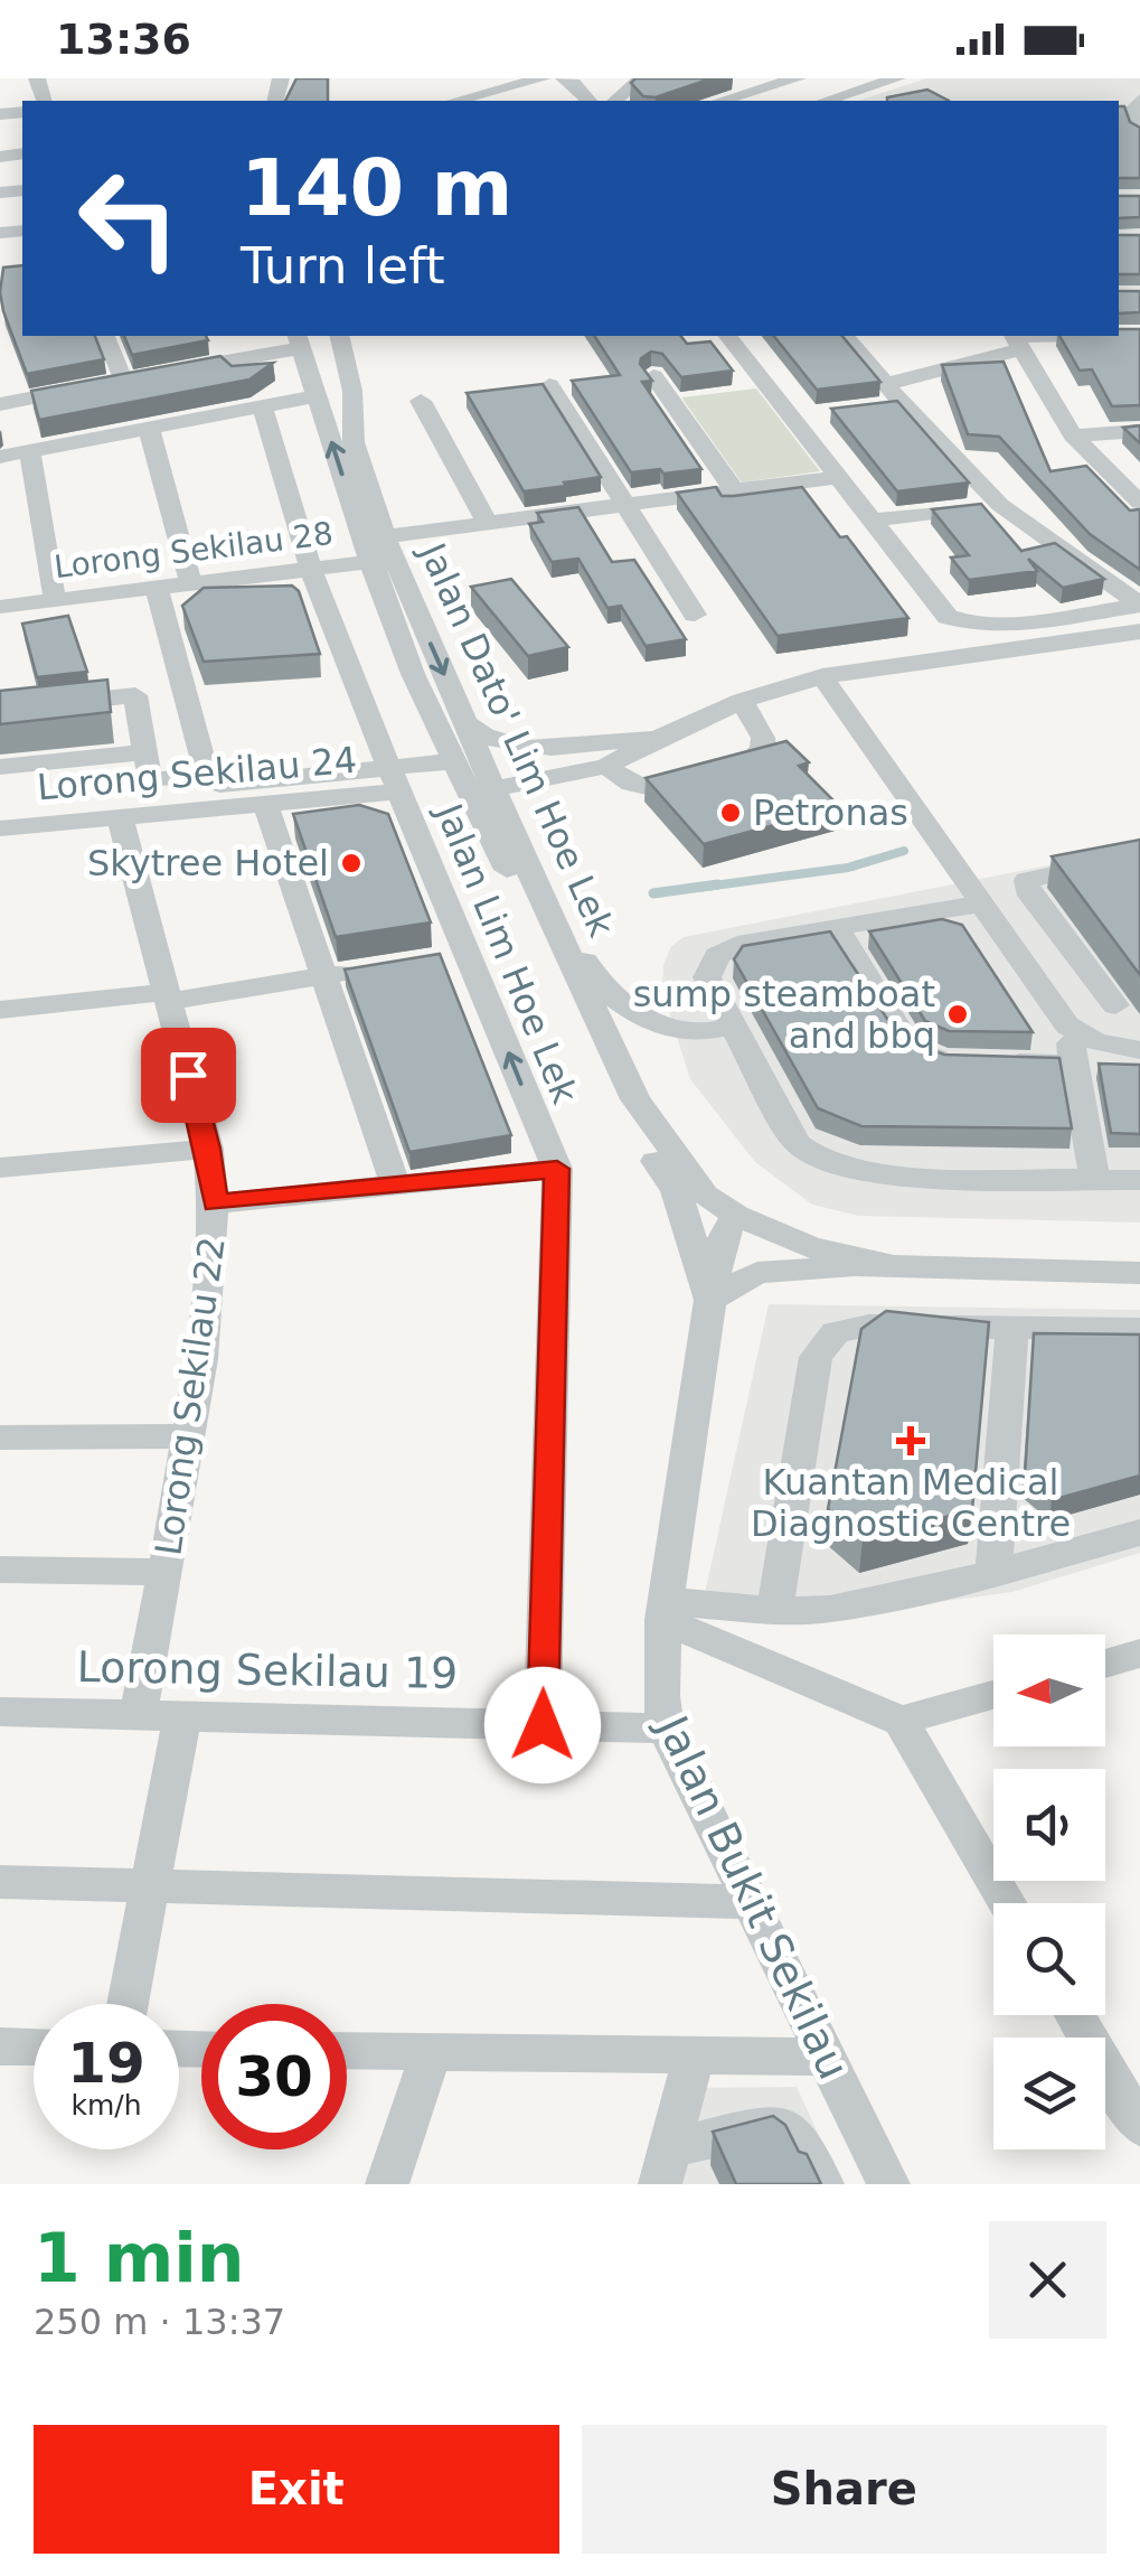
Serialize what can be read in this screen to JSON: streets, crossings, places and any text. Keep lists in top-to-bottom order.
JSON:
{
  "streets": {
    "street": [
      "Lorong Sekilau 28",
      "Jalan Dato' Lim Hoe Lek",
      "Lorong Sekilau 24",
      "Jalan Lim Hoe Lek",
      "Lorong Sekilau 22",
      "Lorong Sekilau 19",
      "Jalan Bukit Sekilau"
    ]
  },
  "crossings": [
    ["Lorong Sekilau 28", "Jalan Dato' Lim Hoe Lek"],
    ["Lorong Sekilau 28", "Jalan Lim Hoe Lek"],
    ["Jalan Dato' Lim Hoe Lek", "Jalan Bukit Sekilau"],
    ["Lorong Sekilau 24", "Jalan Lim Hoe Lek"],
    ["Lorong Sekilau 24", "Lorong Sekilau 22"],
    ["Lorong Sekilau 22", "Lorong Sekilau 19"],
    ["Lorong Sekilau 19", "Jalan Bukit Sekilau"]
  ],
  "places": {
    "other": ["Petronas", "Skytree Hotel", "sump steamboat and bbq"],
    "health": ["Kuantan Medical Diagnostic Centre"]
  },
  "north": "left",
  "page": {
    "status": "13:36",
    "turn": ["140 m", "Turn left"],
    "speed": "19 km/h",
    "limit": "30",
    "heading": ["1 min", "250 m · 13:37"],
    "buttons": ["Exit", "Share"]
  }
}
